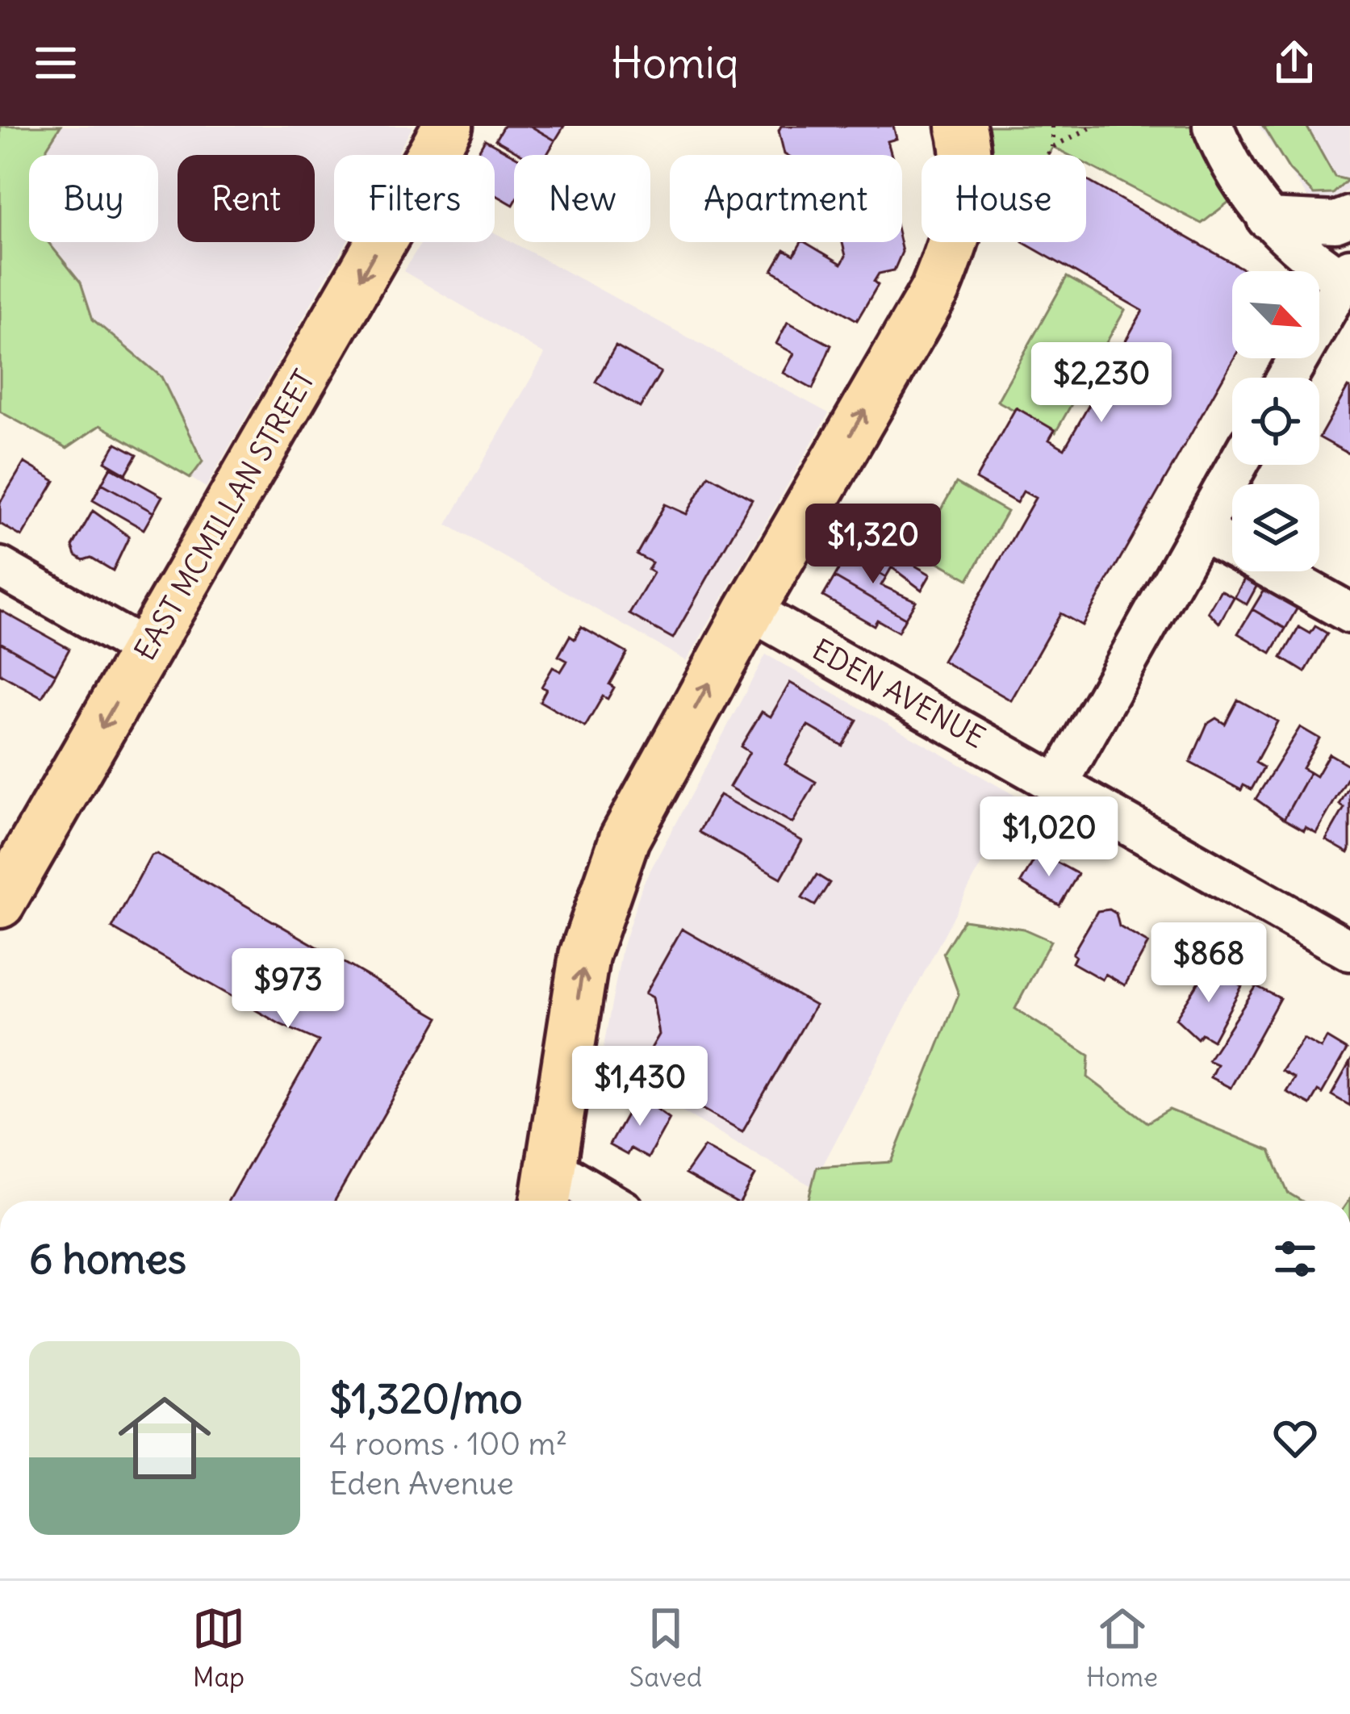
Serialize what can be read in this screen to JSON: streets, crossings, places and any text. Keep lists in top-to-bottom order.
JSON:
{
  "streets": {
    "main road": ["EAST MCMILLAN STREET"],
    "street": ["EDEN AVENUE"]
  },
  "one_way": ["EAST MCMILLAN STREET"],
  "north": "bottom right",
  "page": {
    "header": "Homiq",
    "chip": [
      "Buy",
      "Rent",
      "Filters",
      "New",
      "Apartment",
      "House"
    ],
    "price": [
      "$2,230",
      "$1,320",
      "$1,020",
      "$868",
      "$973",
      "$1,430"
    ],
    "heading": "6 homes",
    "list": [
      {
        "name": "$1,320/mo",
        "note": "4 rooms · 100 m² · Eden Avenue"
      }
    ],
    "tabs": ["Map", "Saved", "Home"]
  }
}
